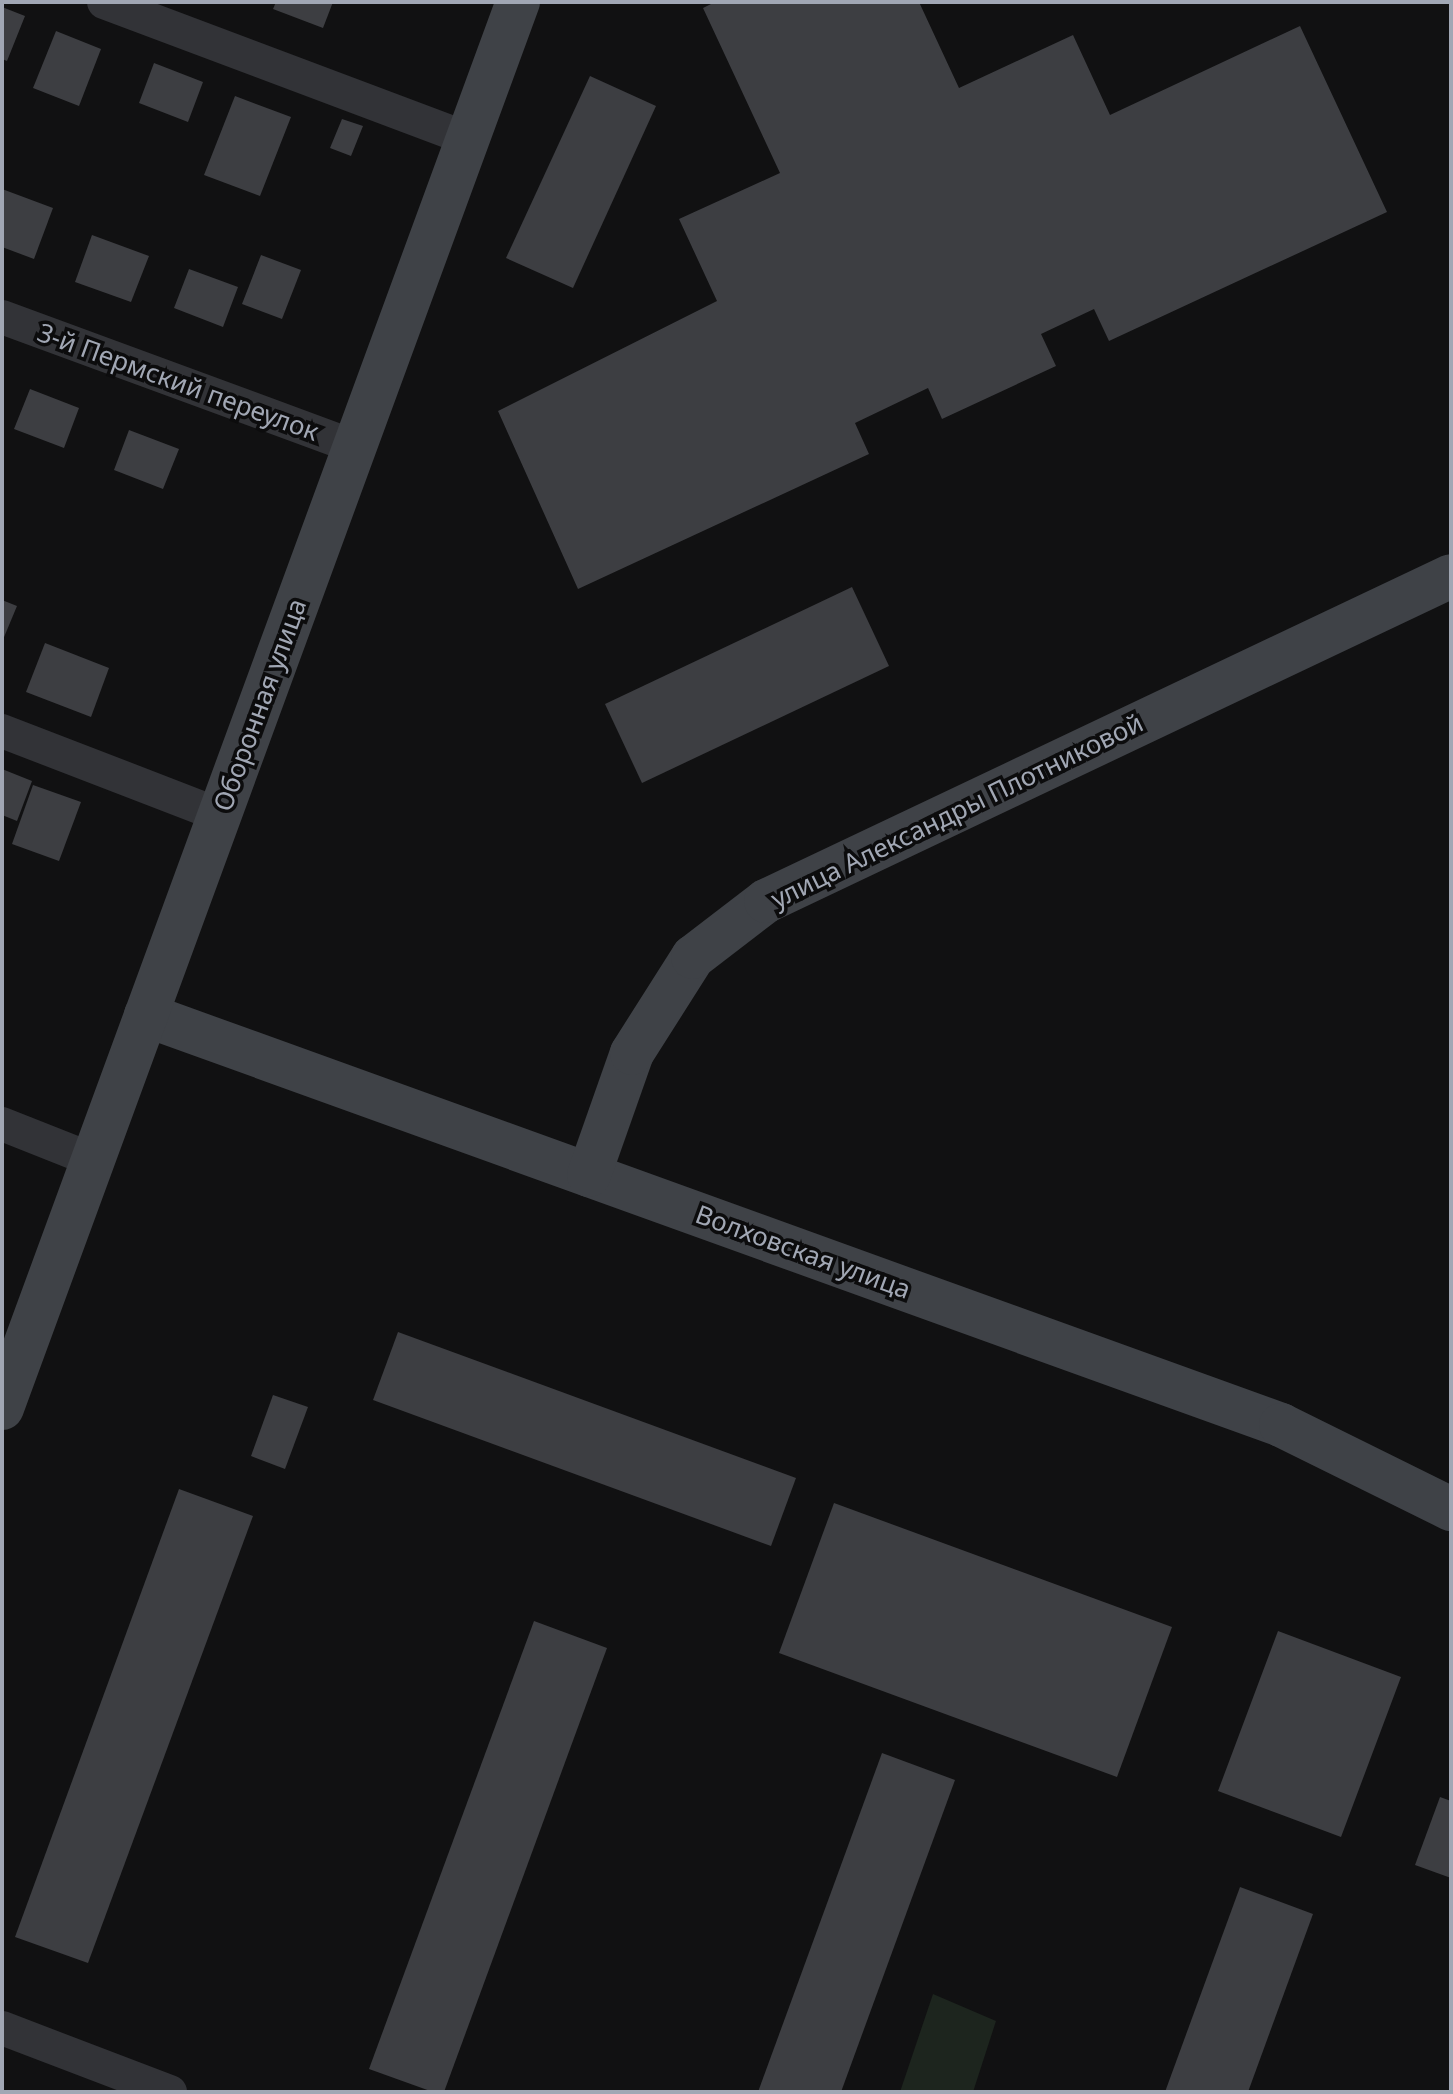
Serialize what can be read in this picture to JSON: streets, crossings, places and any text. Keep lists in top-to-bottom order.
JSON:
{
  "streets": {
    "main road": ["Оборонная улица", "улица Александры Плотниковой", "Волховская улица"],
    "street": ["3-й Пермский переулок"]
  },
  "crossings": [
    ["3-й Пермский переулок", "Оборонная улица"],
    ["Оборонная улица", "Волховская улица"],
    ["улица Александры Плотниковой", "Волховская улица"]
  ]
}
